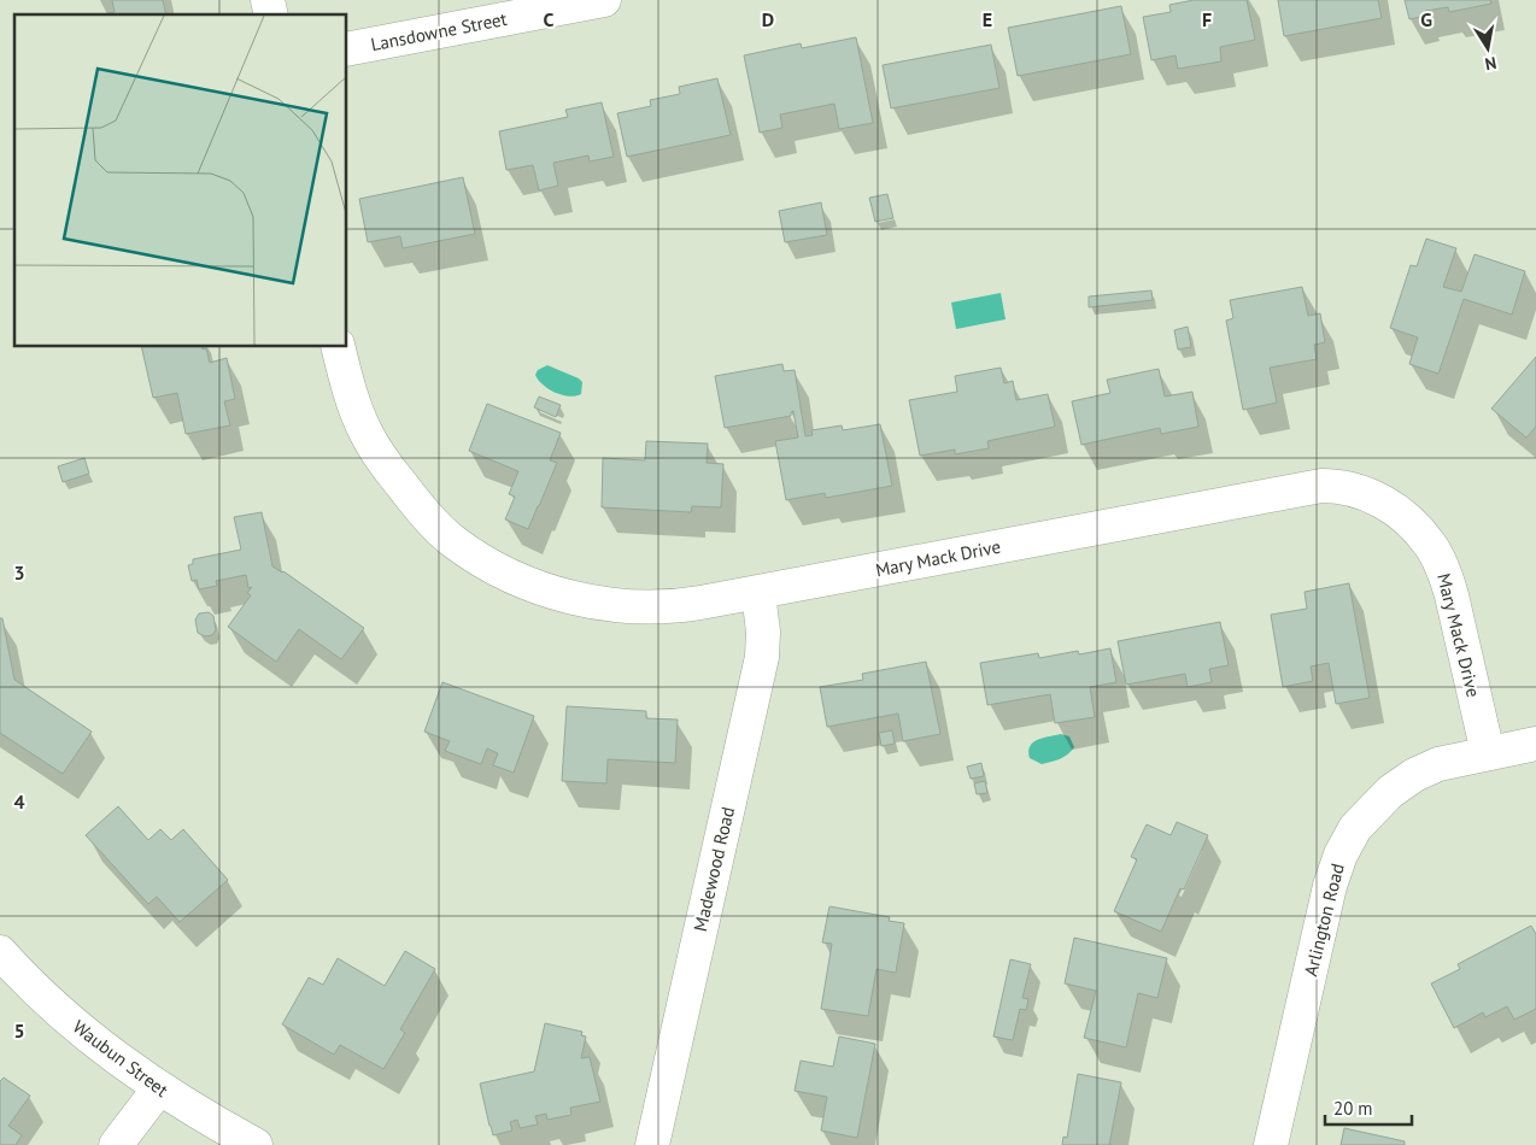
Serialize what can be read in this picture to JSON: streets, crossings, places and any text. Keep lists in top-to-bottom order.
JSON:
{
  "streets": {
    "street": [
      "Lansdowne Street",
      "Mary Mack Drive",
      "Madewood Road",
      "Arlington Road",
      "Waubun Street"
    ]
  },
  "crossings": [
    ["Mary Mack Drive", "Madewood Road"],
    ["Mary Mack Drive", "Arlington Road"]
  ],
  "scale_bar": "20 m",
  "north": "bottom",
  "grid": {
    "columns": [
      "C",
      "D",
      "E",
      "F",
      "G"
    ],
    "rows": ["3", "4", "5"]
  }
}
